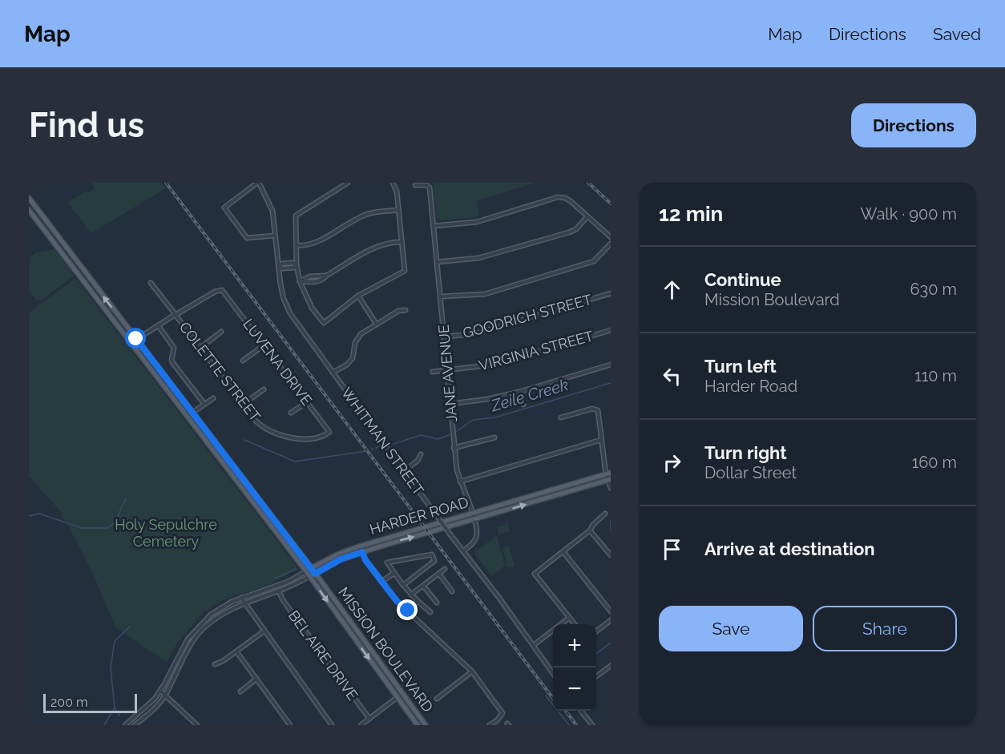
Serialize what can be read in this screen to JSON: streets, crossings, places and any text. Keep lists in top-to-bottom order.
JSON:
{
  "streets": {
    "main road": ["HARDER ROAD", "MISSION BOULEVARD"],
    "street": [
      "GOODRICH STREET",
      "VIRGINIA STREET",
      "LUVENA DRIVE",
      "COLETTE STREET",
      "JANE AVENUE",
      "WHITMAN STREET",
      "BEL AIRE DRIVE"
    ]
  },
  "crossings": [
    ["GOODRICH STREET", "JANE AVENUE"],
    ["VIRGINIA STREET", "JANE AVENUE"],
    ["LUVENA DRIVE", "COLETTE STREET"],
    ["JANE AVENUE", "WHITMAN STREET"],
    ["JANE AVENUE", "HARDER ROAD"],
    ["HARDER ROAD", "MISSION BOULEVARD"],
    ["HARDER ROAD", "BEL AIRE DRIVE"]
  ],
  "water": ["Zeile Creek"],
  "parks": ["Holy Sepulchre Cemetery"],
  "scale_bar": "200 m",
  "page": {
    "header": "Map",
    "nav": ["Map", "Directions", "Saved"],
    "buttons": [
      "Directions",
      ["Save", "Share"]
    ],
    "title": "Find us",
    "heading": ["12 min", "Walk · 900 m"],
    "list": [
      ["Continue", "Mission Boulevard", "630 m"],
      ["Turn left", "Harder Road", "110 m"],
      ["Turn right", "Dollar Street", "160 m"],
      "Arrive at destination"
    ],
    "map_buttons": ["+", "−"],
    "scale": "200 m"
  }
}
